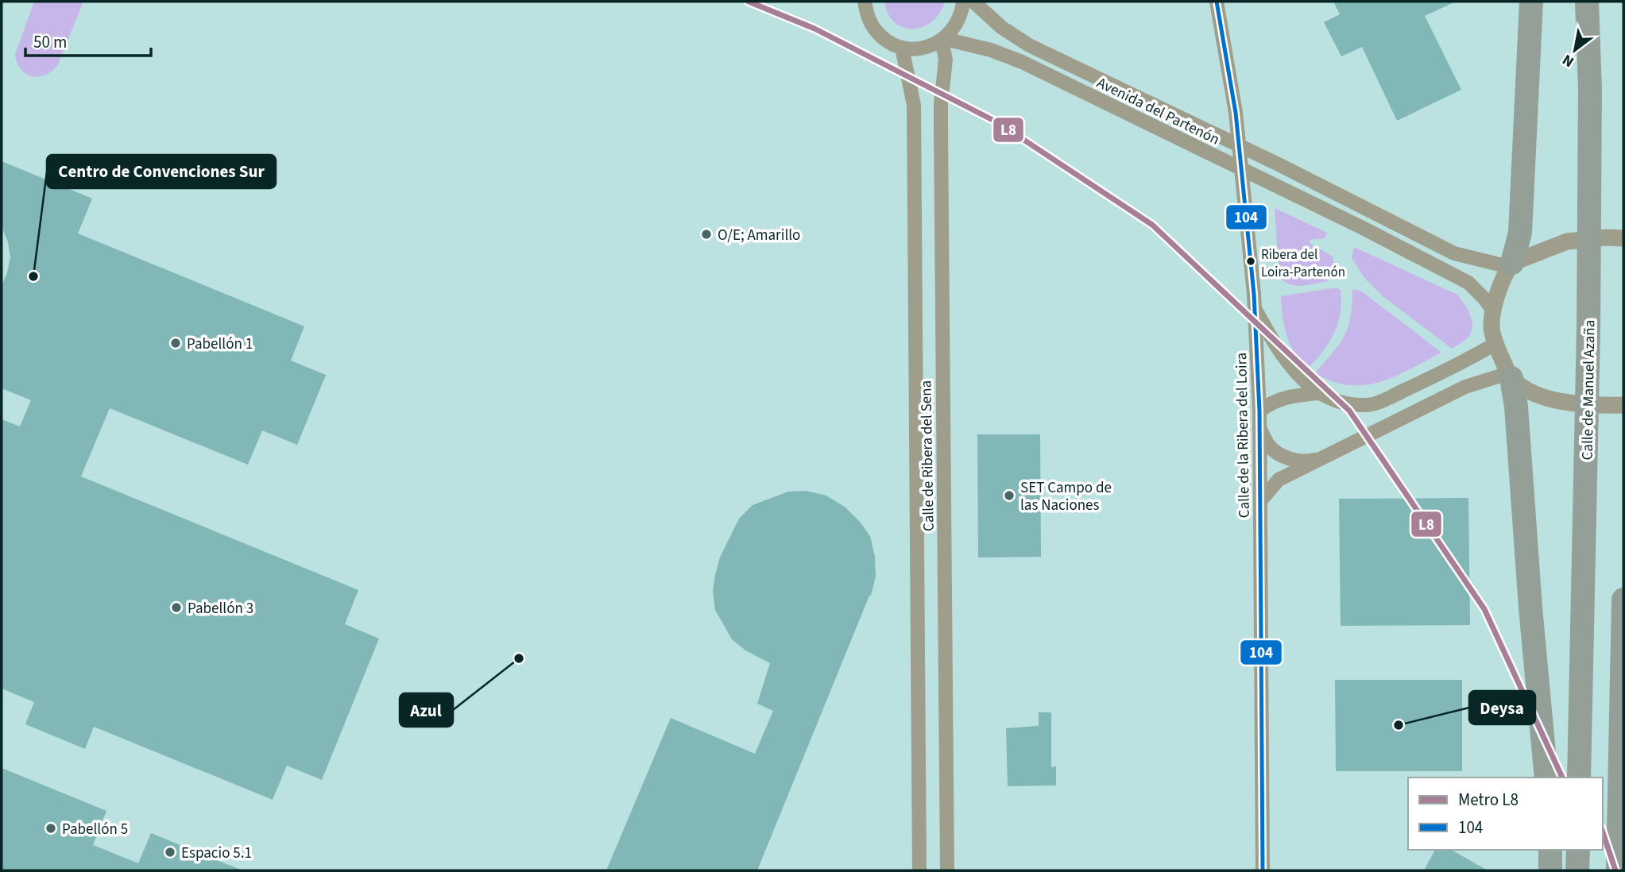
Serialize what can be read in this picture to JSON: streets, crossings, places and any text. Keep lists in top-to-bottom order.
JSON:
{
  "streets": {
    "highway": ["Calle de Manuel Azaña"],
    "street": ["Avenida del Partenón", "Calle de la Ribera del Loira", "Calle de Ribera del Sena"]
  },
  "crossings": [
    ["Avenida del Partenón", "Calle de Ribera del Sena"]
  ],
  "places": [
    "O/E; Amarillo",
    "Ribera del Loira-Partenón",
    "Centro de Convenciones Sur",
    "Pabellón 1",
    "SET Campo de las Naciones",
    "Pabellón 3",
    "Azul",
    "Deysa",
    "Pabellón 5",
    "Espacio 5.1"
  ],
  "lines": ["metro line L8", "transit line 104"],
  "legend": ["Metro L8", "104"],
  "scale_bar": "50 m",
  "north": "bottom left"
}
